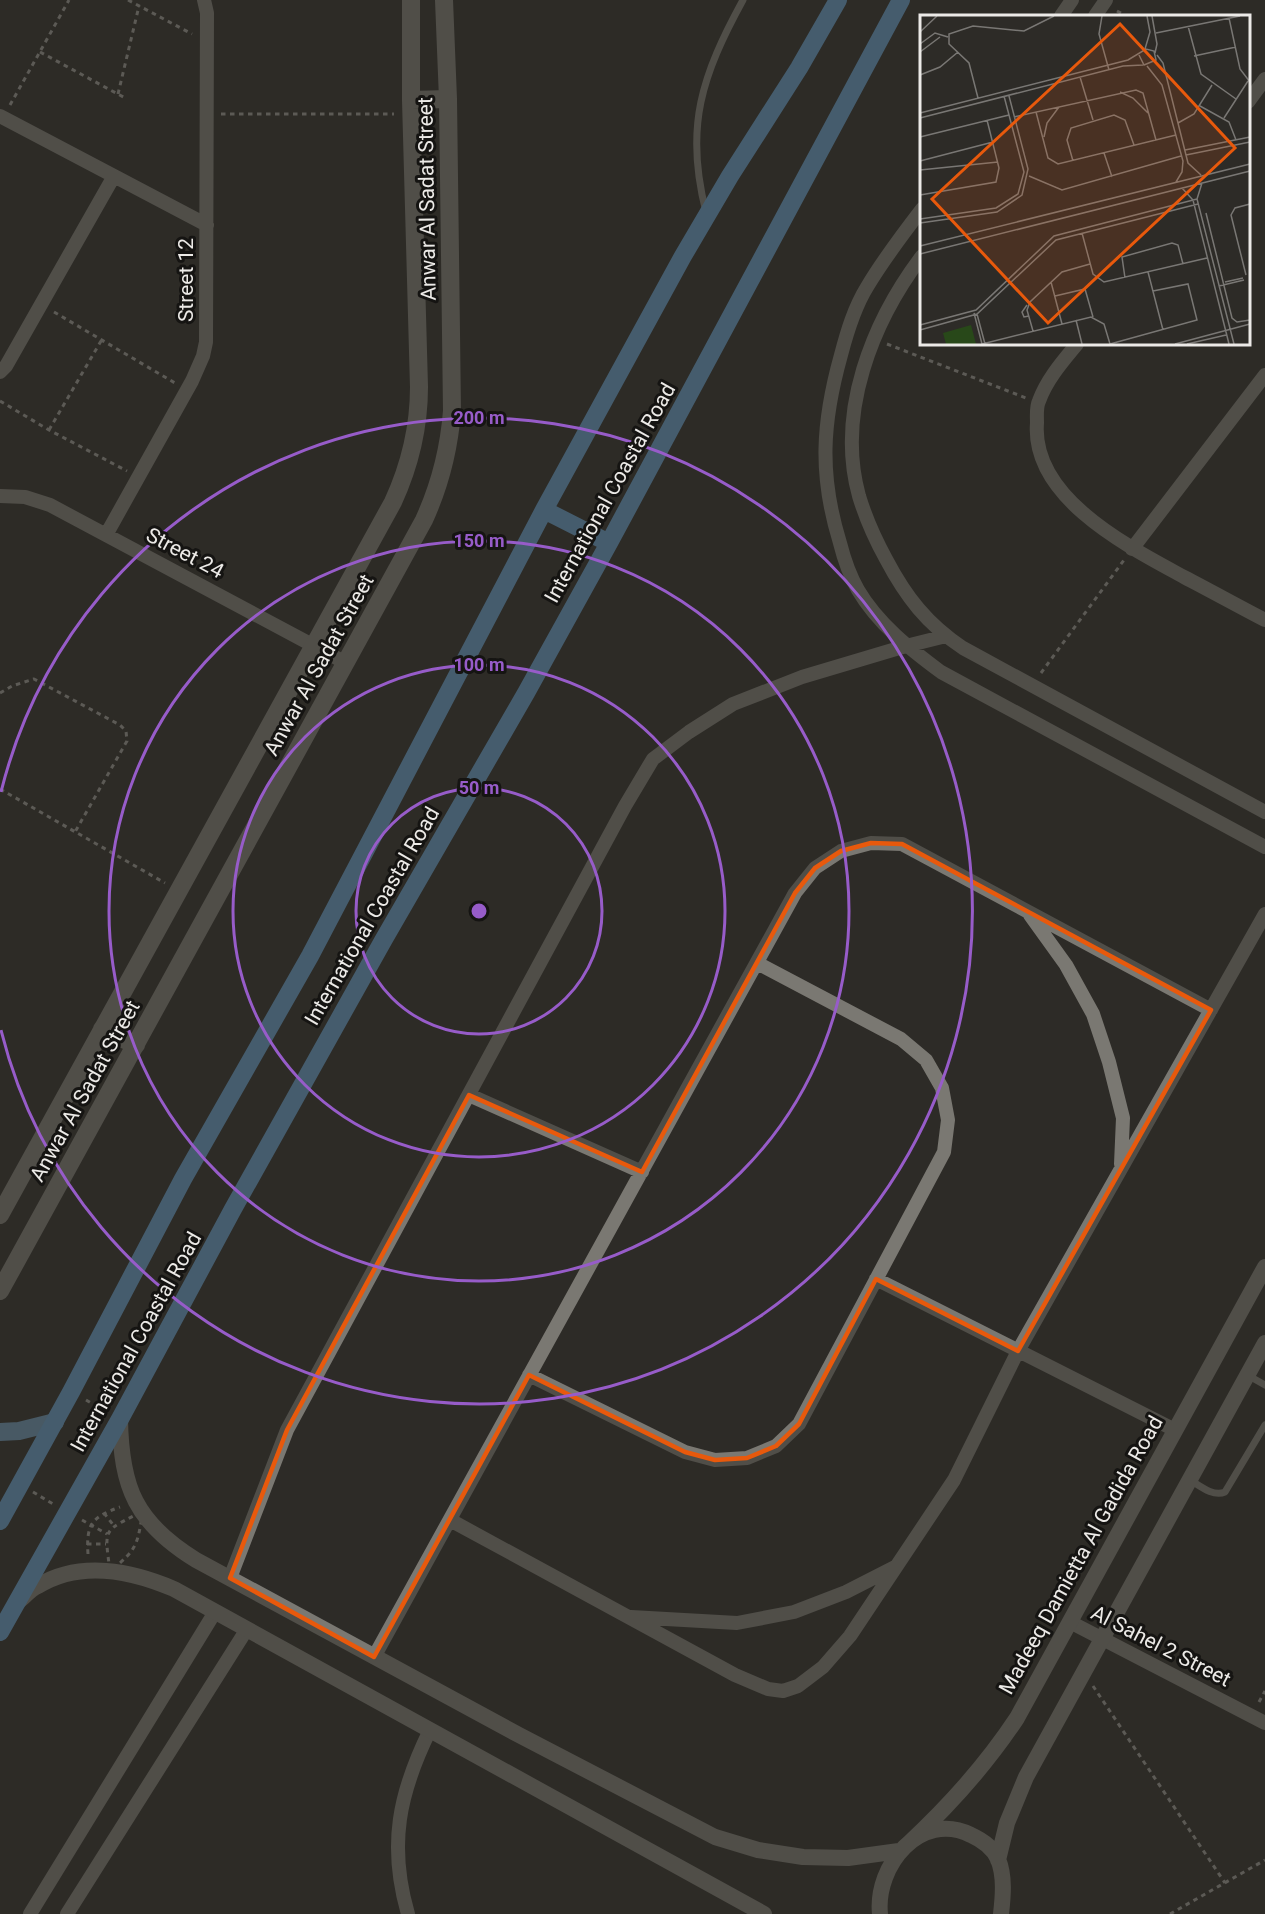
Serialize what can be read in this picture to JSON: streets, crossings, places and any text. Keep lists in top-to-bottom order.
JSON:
{
  "streets": {
    "highway": ["International Coastal Road"],
    "main road": ["Anwar Al Sadat Street"],
    "street": [
      "Street 12",
      "Street 24",
      "Madeeq Damietta Al Gadida Road",
      "Al Sahel 2 Street"
    ]
  },
  "crossings": [
    ["Anwar Al Sadat Street", "Street 24"],
    ["Street 12", "Street 24"],
    ["Madeeq Damietta Al Gadida Road", "Al Sahel 2 Street"]
  ],
  "rings": [
    "200 m",
    "150 m",
    "100 m",
    "50 m"
  ]
}
